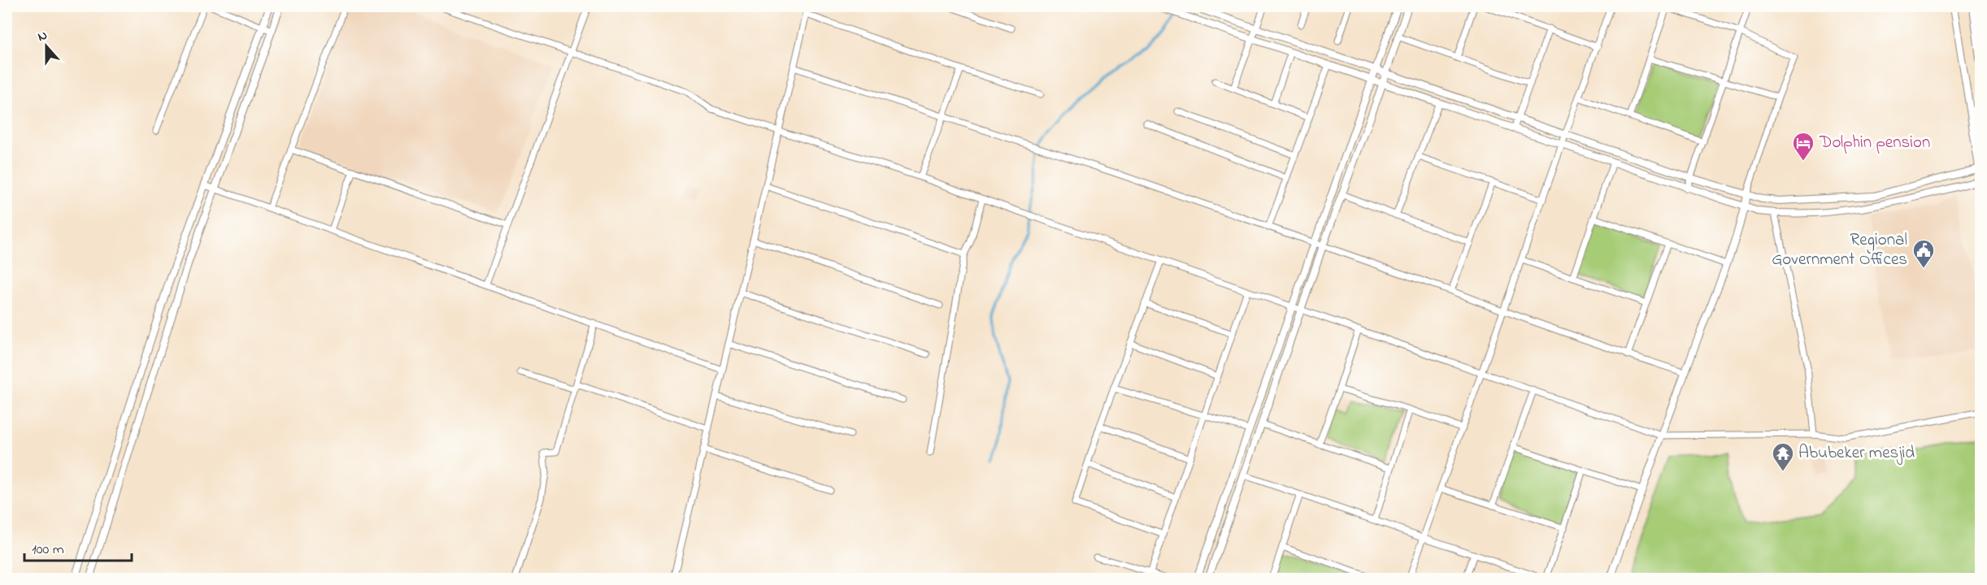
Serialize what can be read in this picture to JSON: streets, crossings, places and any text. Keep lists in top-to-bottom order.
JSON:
{
  "places": {
    "hotel": ["Dolphin pension"],
    "public building": ["Regional Government Offices"],
    "temple": ["Abubeker mesjid"]
  },
  "scale_bar": "100 m",
  "north": "top"
}
